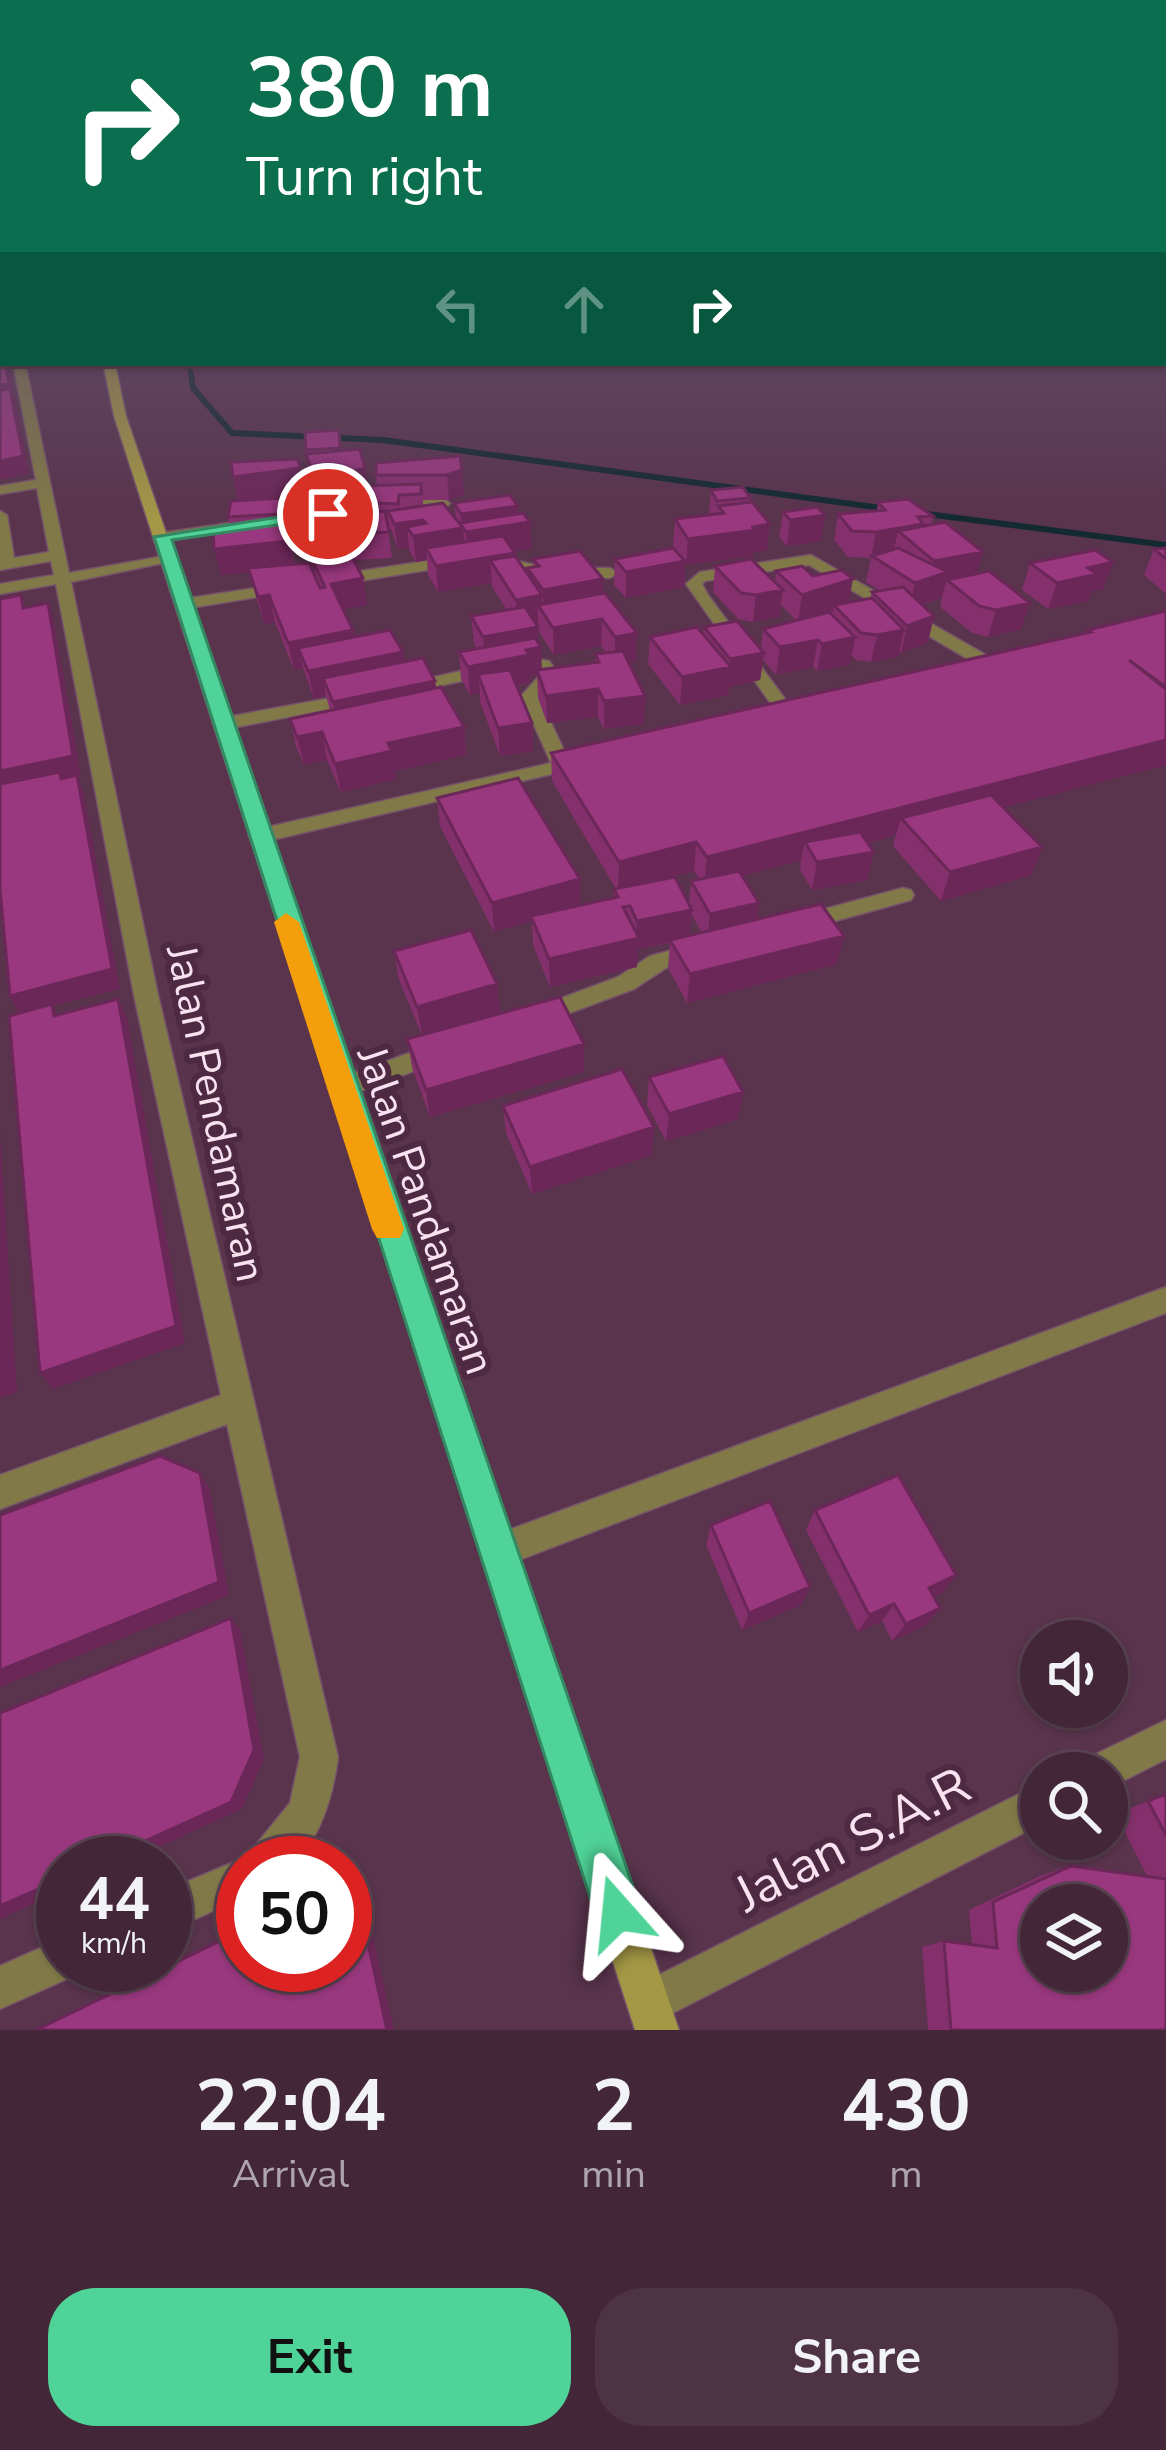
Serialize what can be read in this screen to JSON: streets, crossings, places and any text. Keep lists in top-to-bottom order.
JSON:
{
  "streets": {
    "main road": ["Jalan Pandamaran"],
    "street": ["Jalan Pendamaran", "Jalan S.A.R"]
  },
  "crossings": [
    ["Jalan Pandamaran", "Jalan S.A.R"]
  ],
  "page": {
    "turn": ["380 m", "Turn right"],
    "speed": "44 km/h",
    "limit": "50",
    "eta": [
      "22:04",
      "Arrival",
      "2",
      "min",
      "430",
      "m"
    ],
    "buttons": ["Exit", "Share"]
  }
}
